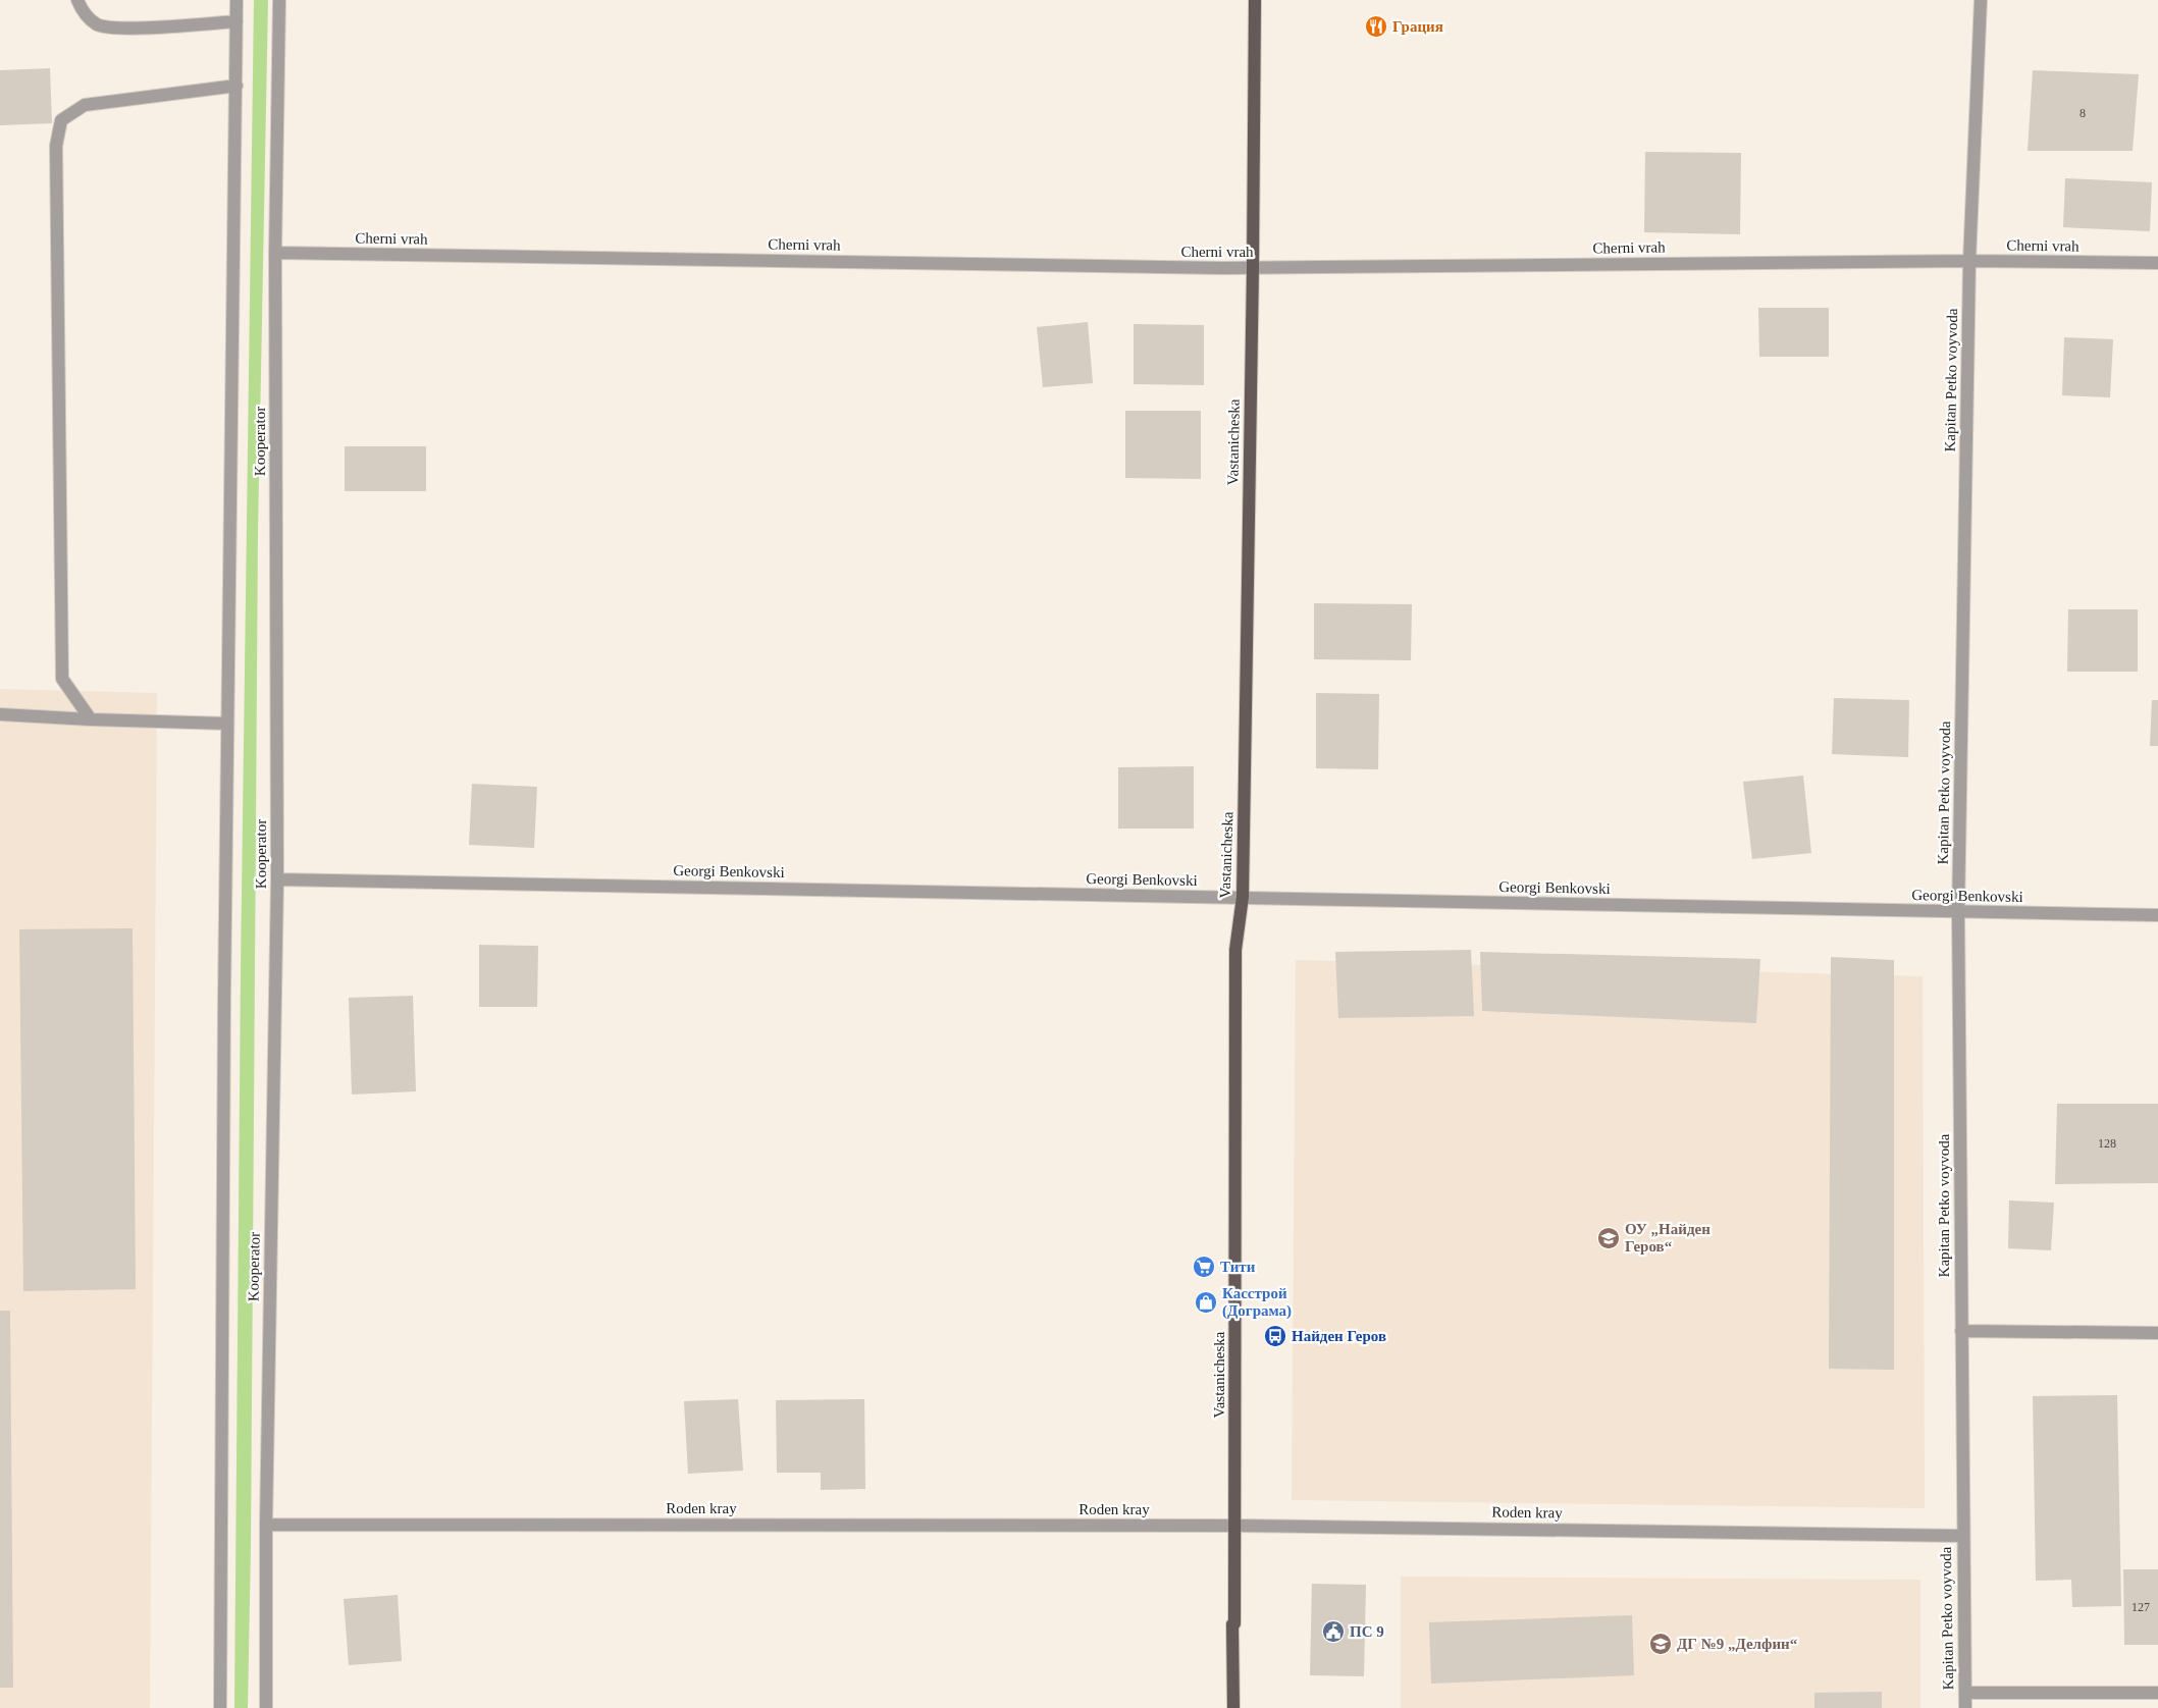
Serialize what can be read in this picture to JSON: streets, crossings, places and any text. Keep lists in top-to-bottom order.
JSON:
{
  "streets": {
    "main road": ["Vastanicheska"],
    "street": [
      "Cherni vrah",
      "Kapitan Petko voyvoda",
      "Kooperator",
      "Georgi Benkovski",
      "Roden kray"
    ]
  },
  "crossings": [
    ["Cherni vrah", "Kapitan Petko voyvoda"],
    ["Cherni vrah", "Kooperator"],
    ["Cherni vrah", "Vastanicheska"],
    ["Kapitan Petko voyvoda", "Georgi Benkovski"],
    ["Kapitan Petko voyvoda", "Roden kray"],
    ["Kooperator", "Georgi Benkovski"],
    ["Kooperator", "Roden kray"],
    ["Vastanicheska", "Georgi Benkovski"],
    ["Vastanicheska", "Roden kray"]
  ],
  "places": {
    "restaurant": ["Грация"],
    "school or university": ["ОУ „Найден Геров“", "ДГ №9 „Делфин“"],
    "supermarket": ["Тити"],
    "shop": ["Касстрой (Дограма)"],
    "bus stop": ["Найден Геров"],
    "public building": ["ПС 9"]
  },
  "house_numbers": ["8", "128", "127"]
}
